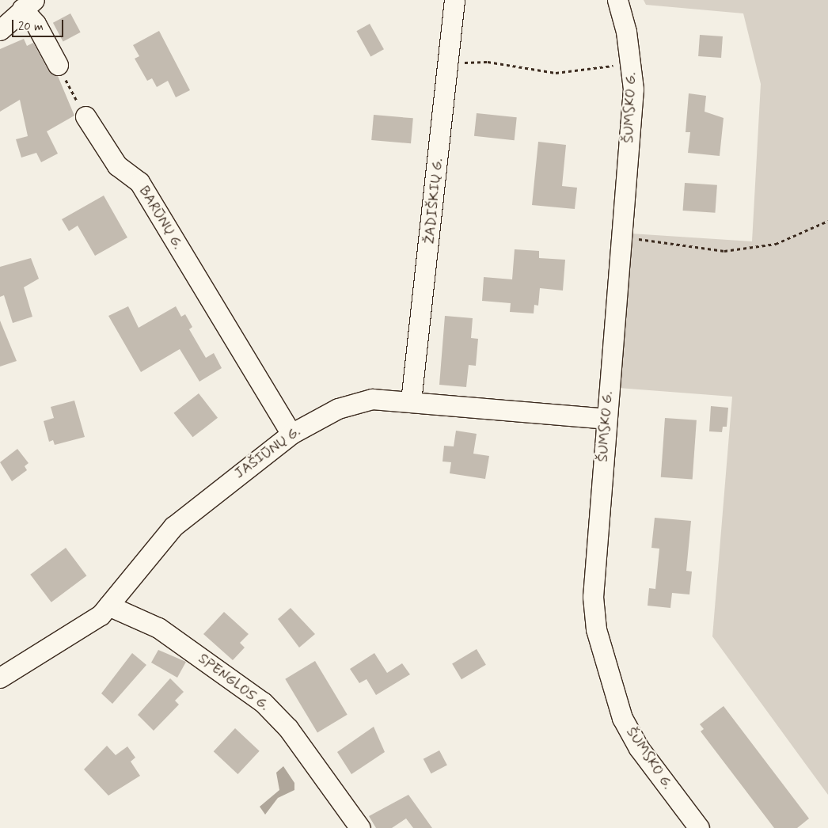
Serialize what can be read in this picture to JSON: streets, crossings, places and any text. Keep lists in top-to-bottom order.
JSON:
{
  "streets": {
    "street": [
      "ŠUMSKO G.",
      "ŽADIŠKIŲ G.",
      "BARŪNŲ G.",
      "JAŠIŪNŲ G.",
      "SPENGLOS G."
    ]
  },
  "crossings": [
    ["ŠUMSKO G.", "JAŠIŪNŲ G."],
    ["ŽADIŠKIŲ G.", "JAŠIŪNŲ G."],
    ["BARŪNŲ G.", "JAŠIŪNŲ G."],
    ["JAŠIŪNŲ G.", "SPENGLOS G."]
  ],
  "scale_bar": "20 m"
}
